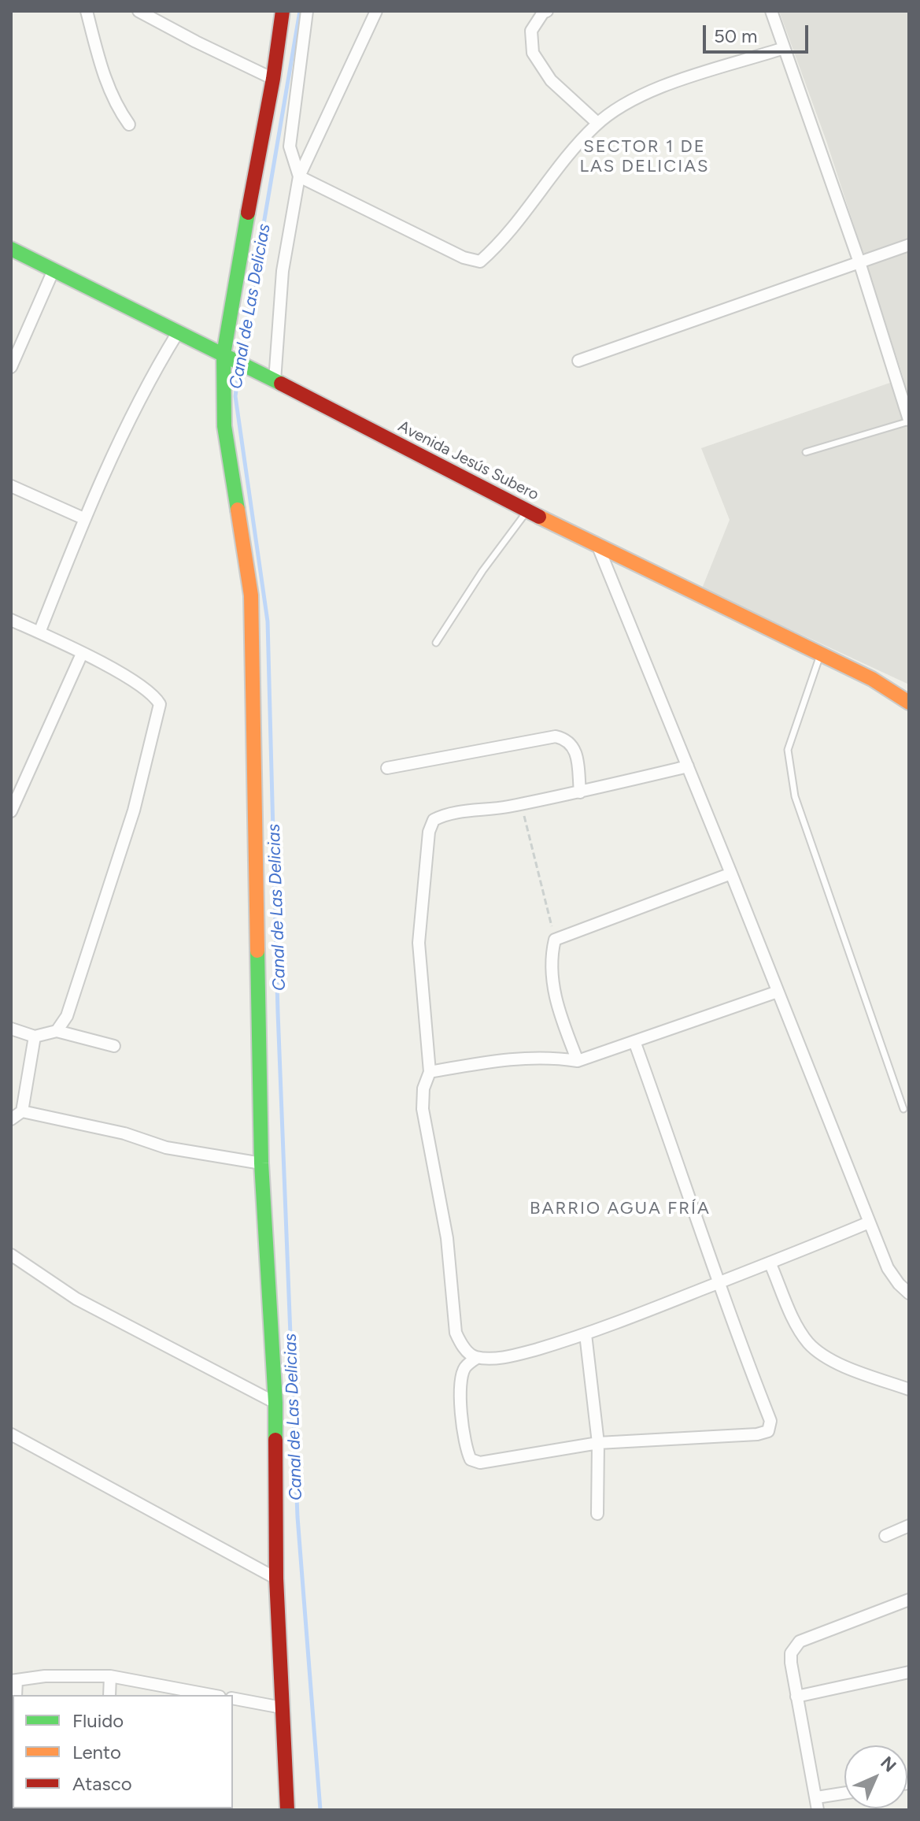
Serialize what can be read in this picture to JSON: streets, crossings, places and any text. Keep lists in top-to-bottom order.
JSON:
{
  "streets": {
    "street": ["Avenida Jesús Subero"]
  },
  "districts": ["SECTOR 1 DE LAS DELICIAS", "BARRIO AGUA FRÍA"],
  "water": ["Canal de Las Delicias"],
  "legend": ["Fluido", "Lento", "Atasco"],
  "scale_bar": "50 m",
  "north": "top right"
}
